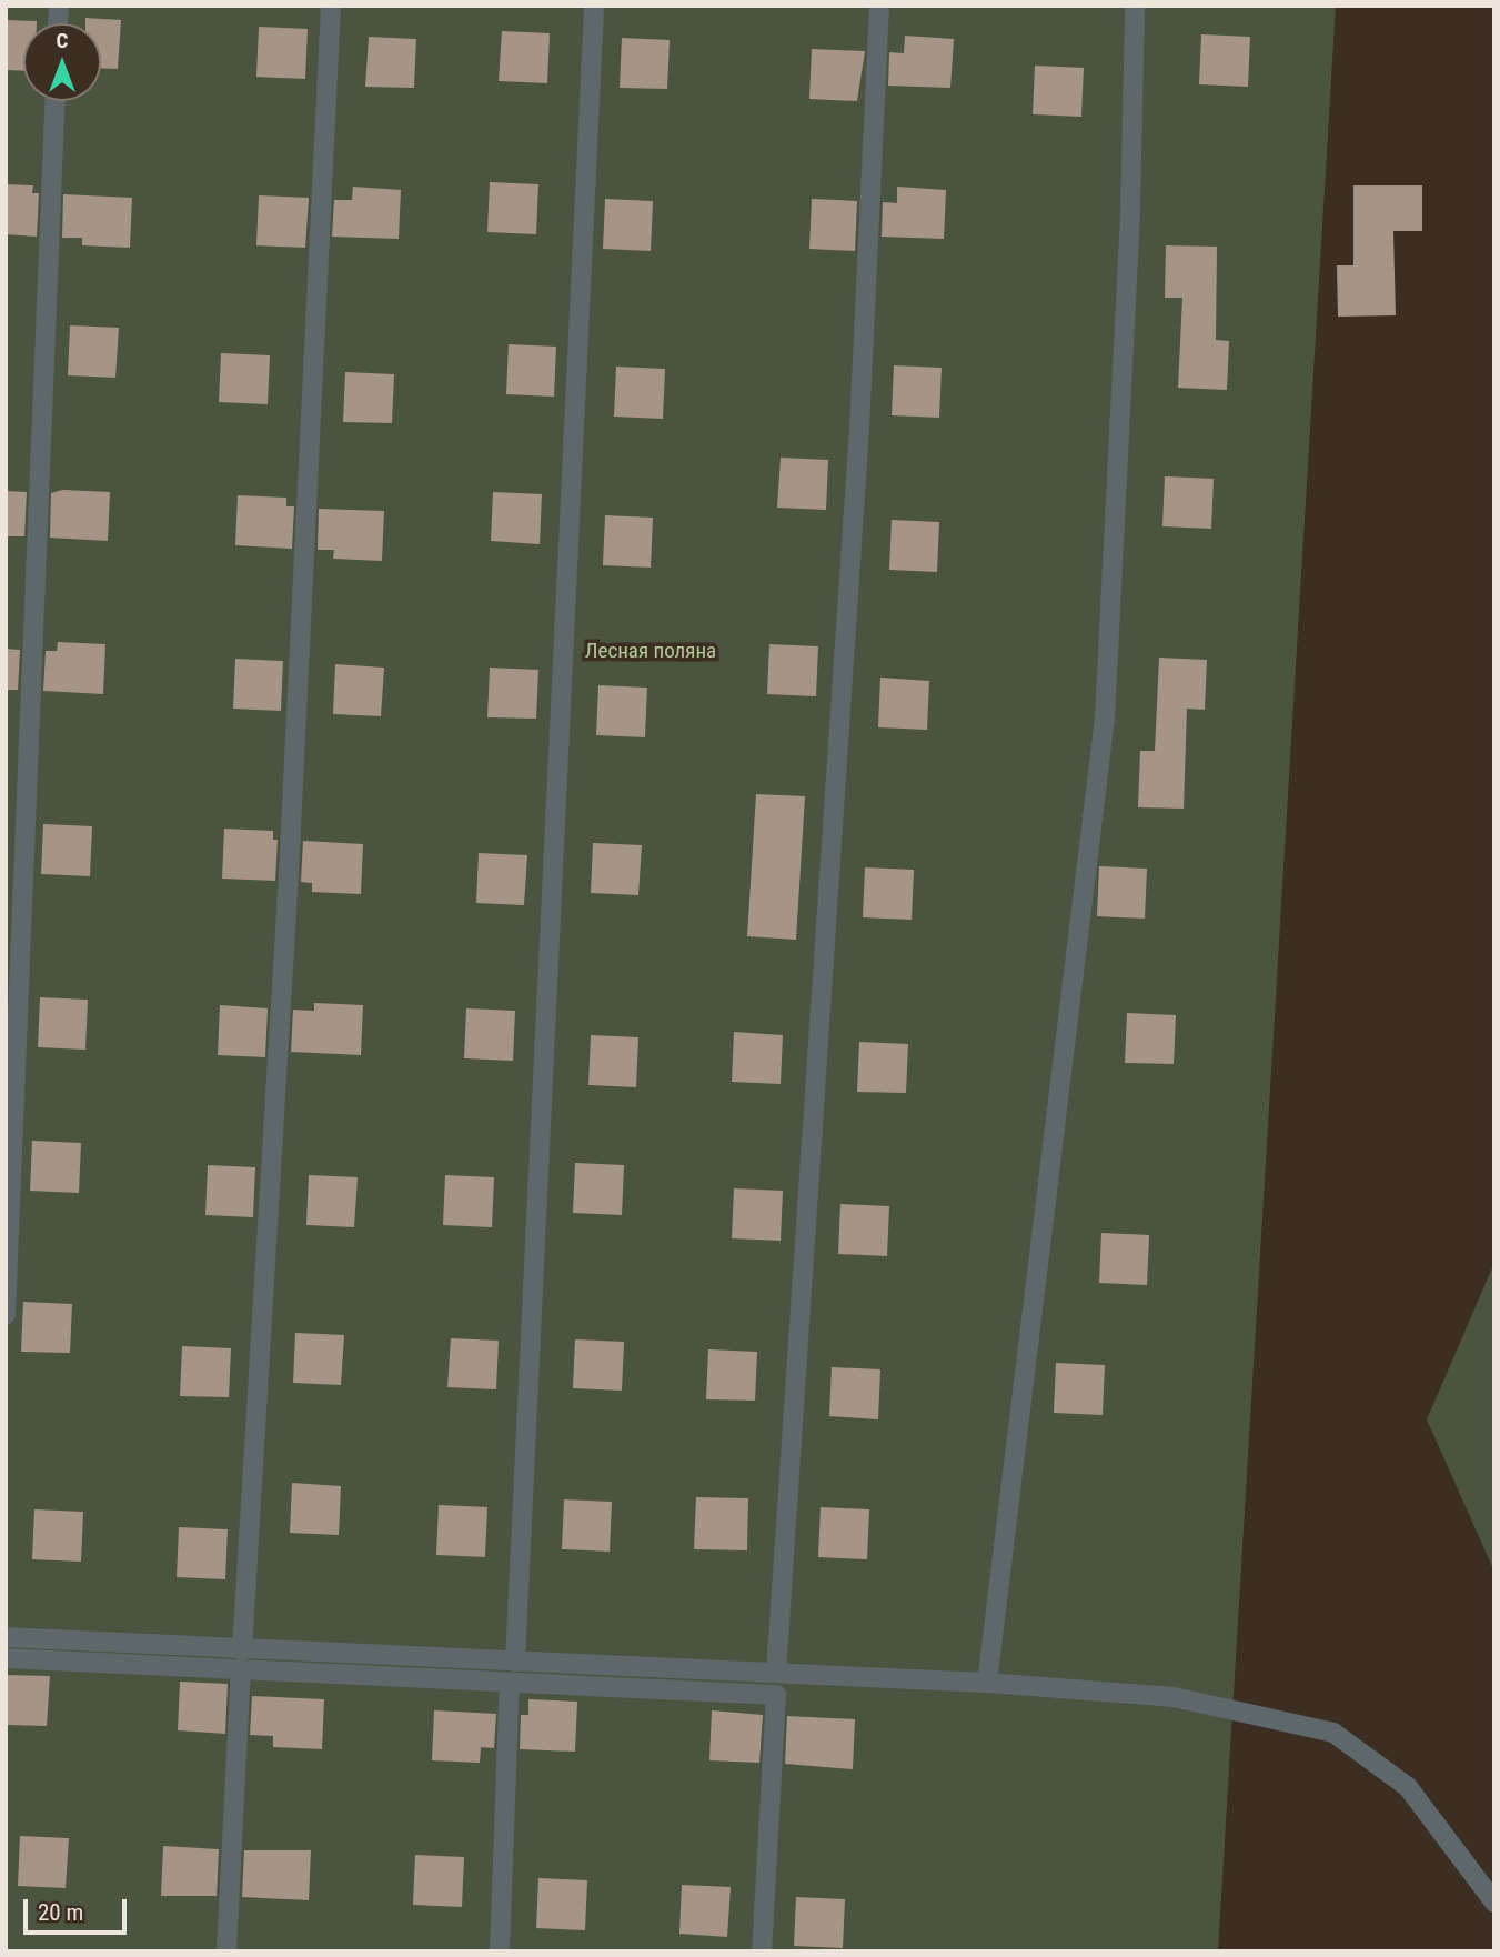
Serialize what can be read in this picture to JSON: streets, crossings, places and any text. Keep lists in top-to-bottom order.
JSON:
{
  "parks": ["Лесная поляна"],
  "scale_bar": "20 m",
  "north": "top"
}
